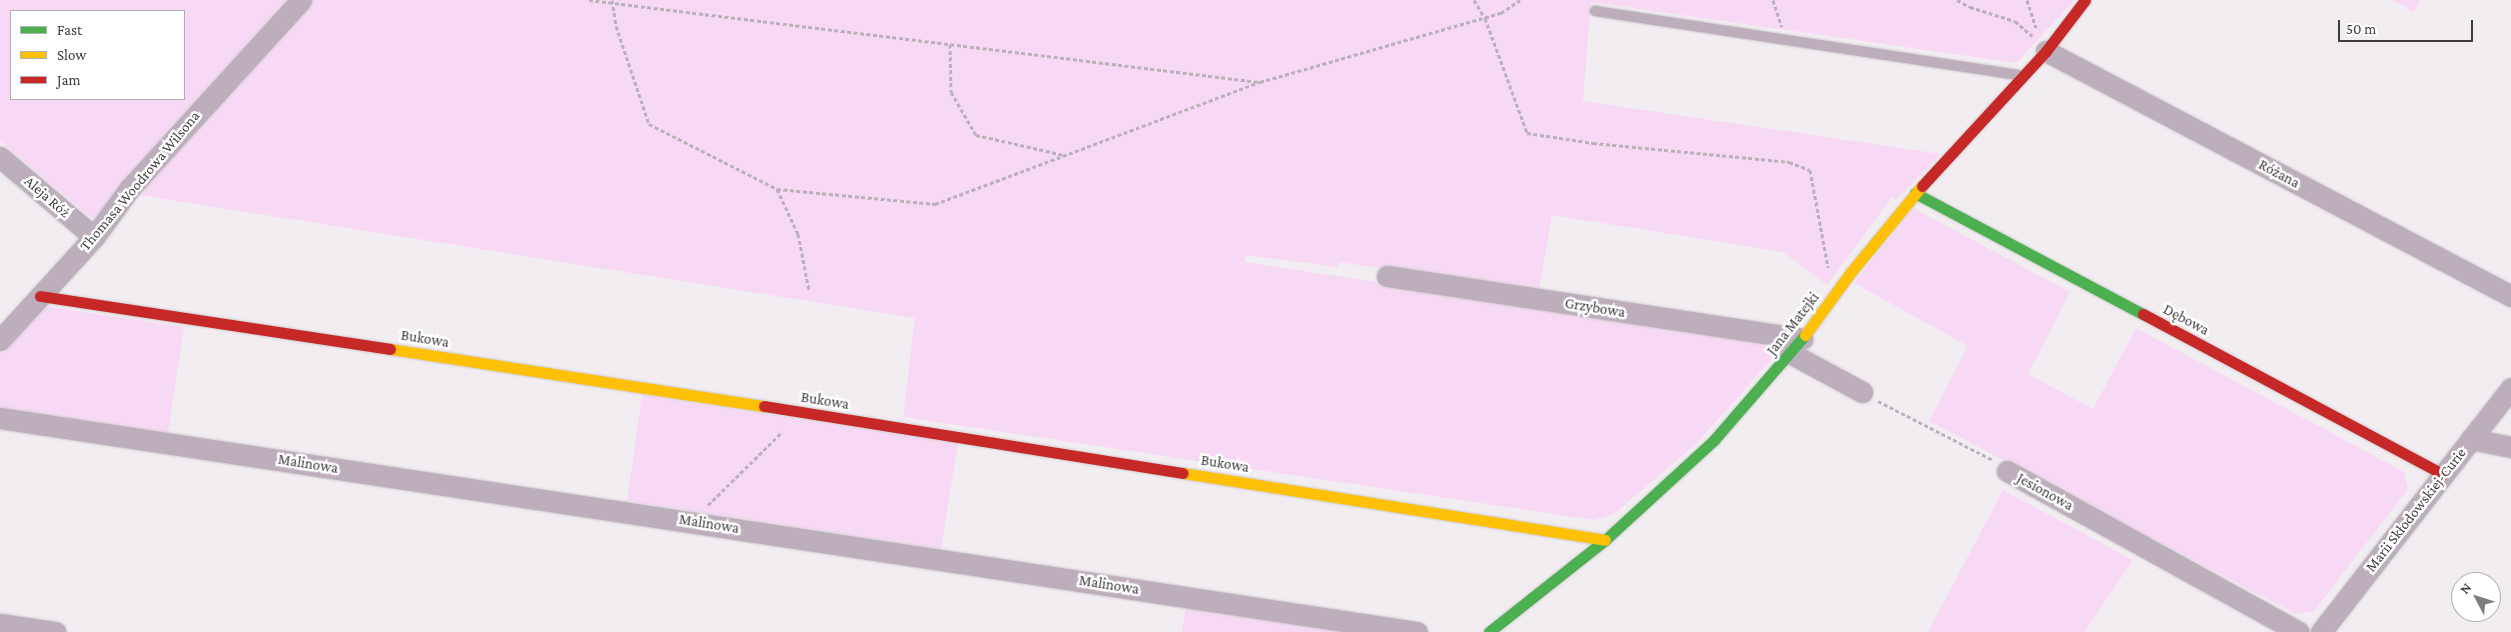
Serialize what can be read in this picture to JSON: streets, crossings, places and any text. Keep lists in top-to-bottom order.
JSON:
{
  "streets": {
    "street": [
      "Różana",
      "Thomasa Woodrowa Wilsona",
      "Aleja Róż",
      "Grzybowa",
      "Dębowa",
      "Jana Matejki",
      "Bukowa",
      "Malinowa",
      "Jesionowa",
      "Marii Skłodowskiej-Curie"
    ]
  },
  "crossings": [
    ["Różana", "Jana Matejki"],
    ["Thomasa Woodrowa Wilsona", "Aleja Róż"],
    ["Thomasa Woodrowa Wilsona", "Bukowa"],
    ["Grzybowa", "Jana Matejki"],
    ["Dębowa", "Jana Matejki"],
    ["Dębowa", "Marii Skłodowskiej-Curie"],
    ["Jana Matejki", "Bukowa"]
  ],
  "legend": ["Fast", "Slow", "Jam"],
  "scale_bar": "50 m",
  "north": "top left"
}
